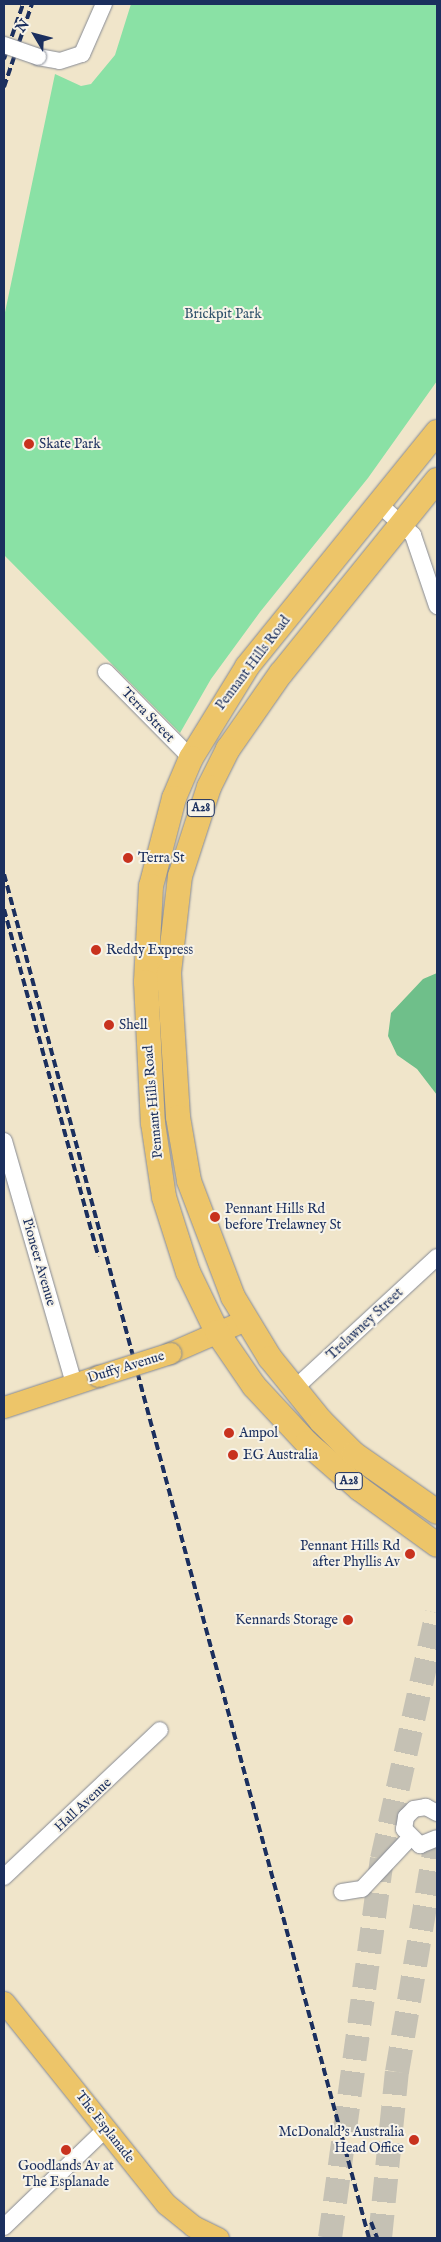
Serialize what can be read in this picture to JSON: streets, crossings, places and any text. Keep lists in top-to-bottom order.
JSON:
{
  "streets": {
    "highway": ["Pennant Hills Road", "A28"],
    "main road": ["Duffy Avenue", "The Esplanade"],
    "street": [
      "Terra Street",
      "Pioneer Avenue",
      "Trelawney Street",
      "Hall Avenue"
    ]
  },
  "crossings": [
    ["Pennant Hills Road", "Terra Street"],
    ["Pennant Hills Road", "Trelawney Street"],
    ["Pennant Hills Road", "Duffy Avenue"],
    ["Pioneer Avenue", "Duffy Avenue"]
  ],
  "parks": ["Brickpit Park"],
  "places": [
    "Skate Park",
    "Terra St",
    "Reddy Express",
    "Shell",
    "Pennant Hills Rd before Trelawney St",
    "Ampol",
    "EG Australia",
    "Pennant Hills Rd after Phyllis Av",
    "Kennards Storage",
    "McDonald's Australia Head Office",
    "Goodlands Av at The Esplanade"
  ],
  "north": "top left"
}
